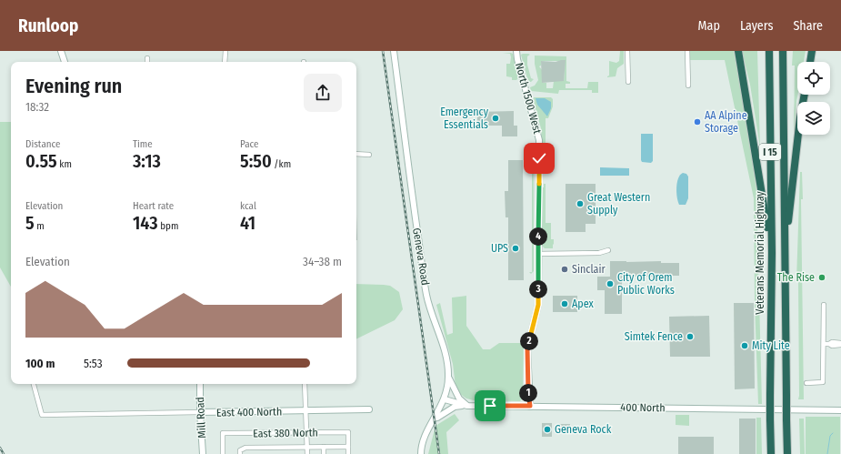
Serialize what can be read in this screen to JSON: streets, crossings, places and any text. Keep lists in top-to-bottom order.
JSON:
{
  "streets": {
    "highway": ["I 15", "Veterans Memorial Highway"],
    "main road": [
      "North 1500 West",
      "Geneva Road",
      "400 North",
      "East 400 North",
      "Mill Road"
    ],
    "street": ["East 380 North"]
  },
  "crossings": [
    ["North 1500 West", "400 North"],
    ["Geneva Road", "400 North"],
    ["East 400 North", "Mill Road"]
  ],
  "places": [
    "Emergency Essentials",
    "AA Alpine Storage",
    "Great Western Supply",
    "UPS",
    "Sinclair",
    "The Rise",
    "City of Orem Public Works",
    "Apex",
    "Simtek Fence",
    "Mity Lite",
    "Geneva Rock"
  ],
  "page": {
    "header": "Runloop",
    "nav": ["Map", "Layers", "Share"],
    "heading": ["Evening run", "18:32"],
    "stats": [
      ["Distance", "0.55 km"],
      ["Time", "3:13"],
      ["Pace", "5:50 /km"],
      ["Elevation", "5 m"],
      ["Heart rate", "143 bpm"],
      ["kcal", "41"]
    ],
    "pins": [
      "4",
      "3",
      "2",
      "1"
    ],
    "chart": ["Elevation", "34–38 m"],
    "list": [
      {
        "name": "100 m",
        "note": "5:53"
      }
    ]
  }
}
